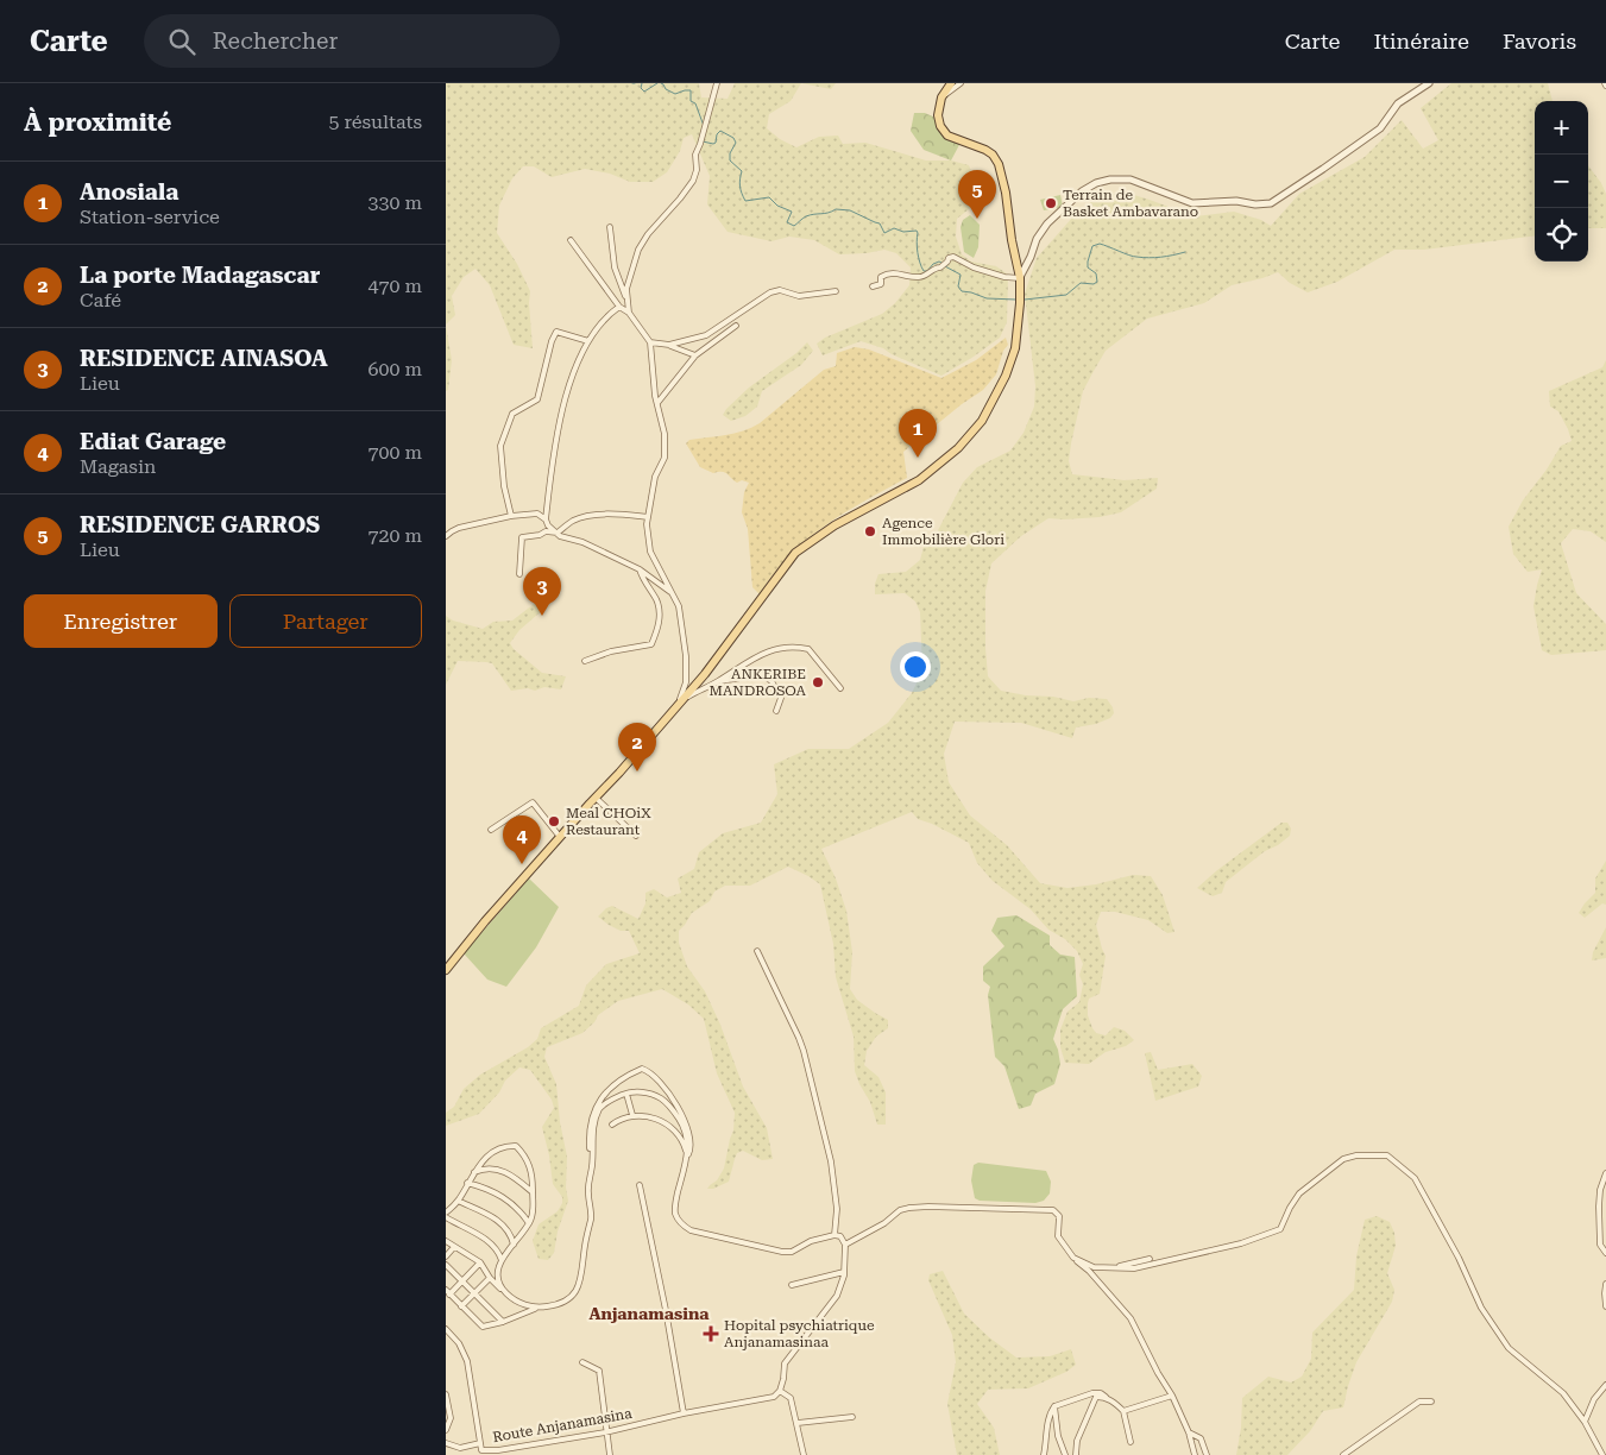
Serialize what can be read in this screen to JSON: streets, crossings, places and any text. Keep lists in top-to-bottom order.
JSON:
{
  "streets": {
    "street": ["Route Anjanamasina"]
  },
  "districts": ["Anjanamasina"],
  "places": {
    "other": [
      "Terrain de Basket Ambavarano",
      "Agence Immobilière Glori",
      "ANKERIBE MANDROSOA",
      "Meal CHOiX Restaurant"
    ],
    "health": ["Hopital psychiatrique Anjanamasinaa"]
  },
  "page": {
    "header": "Carte",
    "search": "Rechercher",
    "nav": ["Carte", "Itinéraire", "Favoris"],
    "heading": ["À proximité", "5 résultats"],
    "map_buttons": ["+", "−"],
    "list": [
      {
        "mark": "1",
        "name": "Anosiala",
        "note": "Station-service",
        "value": "330 m"
      },
      {
        "mark": "2",
        "name": "La porte Madagascar",
        "note": "Café",
        "value": "470 m"
      },
      {
        "mark": "3",
        "name": "RESIDENCE AINASOA",
        "note": "Lieu",
        "value": "600 m"
      },
      {
        "mark": "4",
        "name": "Ediat Garage",
        "note": "Magasin",
        "value": "700 m"
      },
      {
        "mark": "5",
        "name": "RESIDENCE GARROS",
        "note": "Lieu",
        "value": "720 m"
      }
    ],
    "pins": [
      "5",
      "1",
      "3",
      "2",
      "4"
    ],
    "buttons": ["Enregistrer", "Partager"]
  }
}
